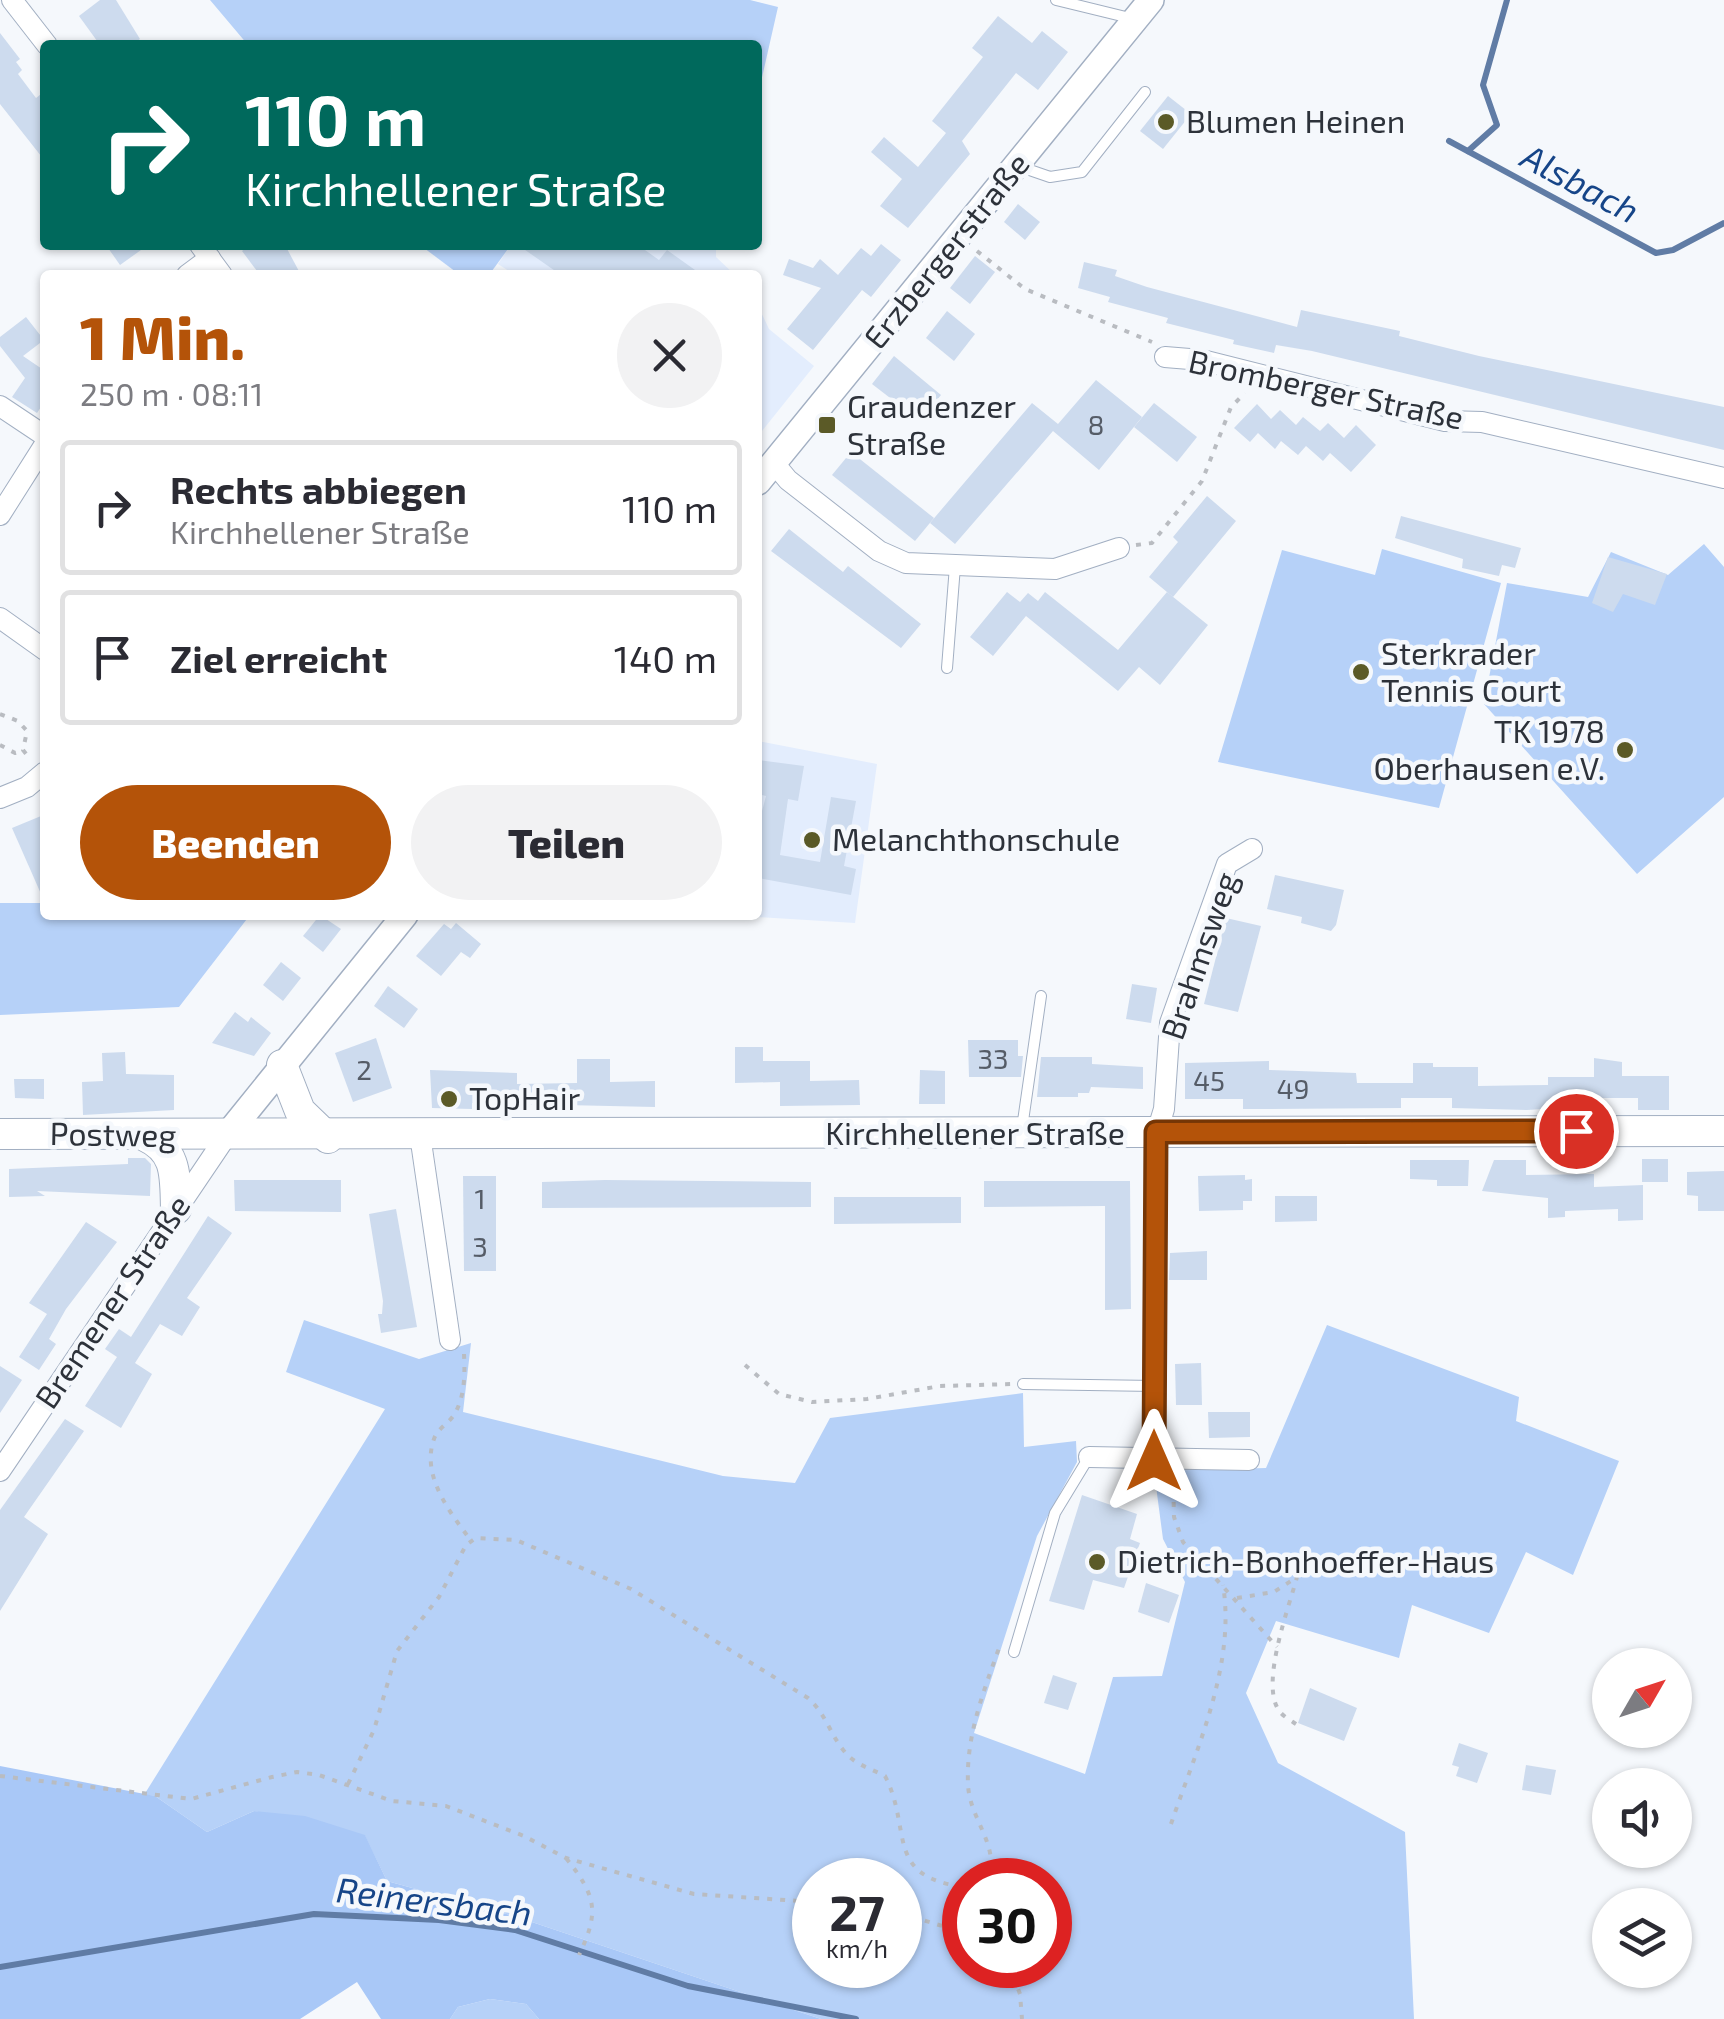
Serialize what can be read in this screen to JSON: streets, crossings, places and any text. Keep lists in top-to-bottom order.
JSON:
{
  "streets": {
    "main road": ["Kirchhellener Straße", "Postweg"],
    "street": [
      "Erzbergerstraße",
      "Bromberger Straße",
      "Brahmsweg",
      "Bremener Straße"
    ]
  },
  "crossings": [
    ["Erzbergerstraße", "Bromberger Straße"],
    ["Brahmsweg", "Kirchhellener Straße"],
    ["Kirchhellener Straße", "Postweg"],
    ["Kirchhellener Straße", "Bremener Straße"],
    ["Postweg", "Bremener Straße"]
  ],
  "water": ["Alsbach", "Reinersbach"],
  "places": {
    "other": [
      "Blumen Heinen",
      "Sterkrader Tennis Court",
      "TK 1978 Oberhausen e.V.",
      "Melanchthonschule",
      "TopHair",
      "Dietrich-Bonhoeffer-Haus"
    ],
    "transit": ["Graudenzer Straße"]
  },
  "house_numbers": [
    "8",
    "33",
    "2",
    "45",
    "49",
    "1",
    "3"
  ],
  "north": "top right",
  "page": {
    "turn": ["110 m", "Kirchhellener Straße"],
    "heading": ["1 Min.", "250 m · 08:11"],
    "list": [
      {
        "name": "Rechts abbiegen",
        "note": "Kirchhellener Straße",
        "value": "110 m"
      },
      {
        "name": "Ziel erreicht",
        "value": "140 m"
      }
    ],
    "buttons": ["Beenden", "Teilen"],
    "speed": "27 km/h",
    "limit": "30"
  }
}
